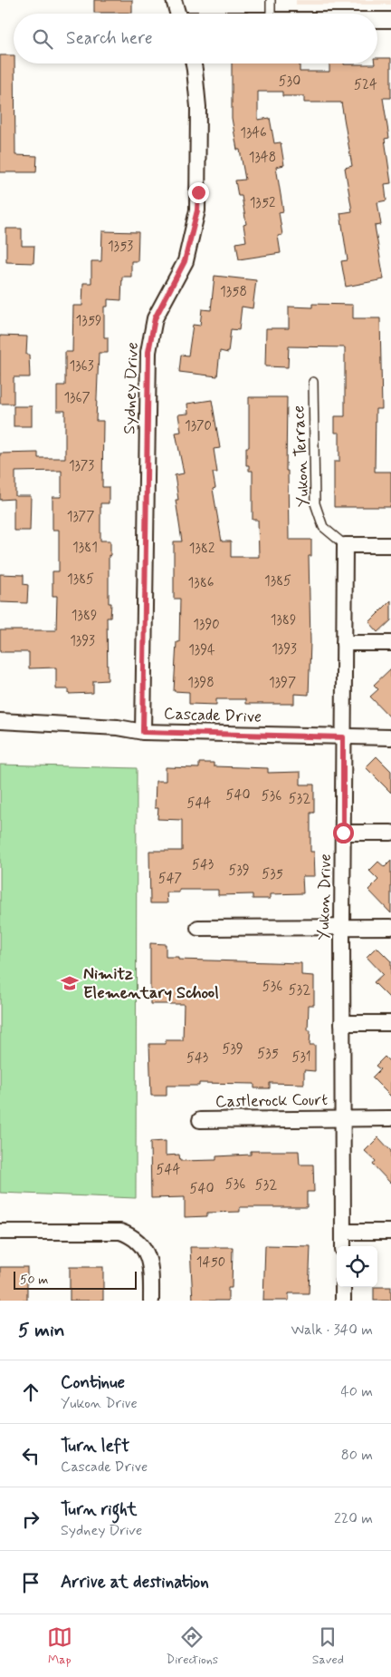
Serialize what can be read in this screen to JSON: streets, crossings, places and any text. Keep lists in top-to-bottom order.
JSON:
{
  "streets": {
    "street": [
      "Sydney Drive",
      "Cascade Drive",
      "Yukon Drive",
      "Castlerock Court"
    ],
    "lane": ["Yukon Terrace"]
  },
  "crossings": [
    ["Sydney Drive", "Cascade Drive"],
    ["Yukon Terrace", "Yukon Drive"],
    ["Cascade Drive", "Yukon Drive"],
    ["Yukon Drive", "Castlerock Court"]
  ],
  "places": {
    "school or university": ["Nimitz Elementary School"]
  },
  "house_numbers": [
    "530",
    "524",
    "1346",
    "1348",
    "1352",
    "1353",
    "1358",
    "1359",
    "1363",
    "1367",
    "1370",
    "1373",
    "1377",
    "1381",
    "1382",
    "1385",
    "1385",
    "1386",
    "1389",
    "1389",
    "1390",
    "1393",
    "1393",
    "1394",
    "1398",
    "1397",
    "540",
    "536",
    "532",
    "544",
    "543",
    "539",
    "535",
    "547",
    "536",
    "532",
    "539",
    "535",
    "531",
    "543",
    "544",
    "536",
    "532",
    "540",
    "1450"
  ],
  "scale_bar": "50 m",
  "page": {
    "search": "Search here",
    "scale": "50 m",
    "heading": ["5 min", "Walk · 340 m"],
    "list": [
      ["Continue", "Yukon Drive", "40 m"],
      ["Turn left", "Cascade Drive", "80 m"],
      ["Turn right", "Sydney Drive", "220 m"],
      "Arrive at destination"
    ],
    "nav": ["Map", "Directions", "Saved"]
  }
}
